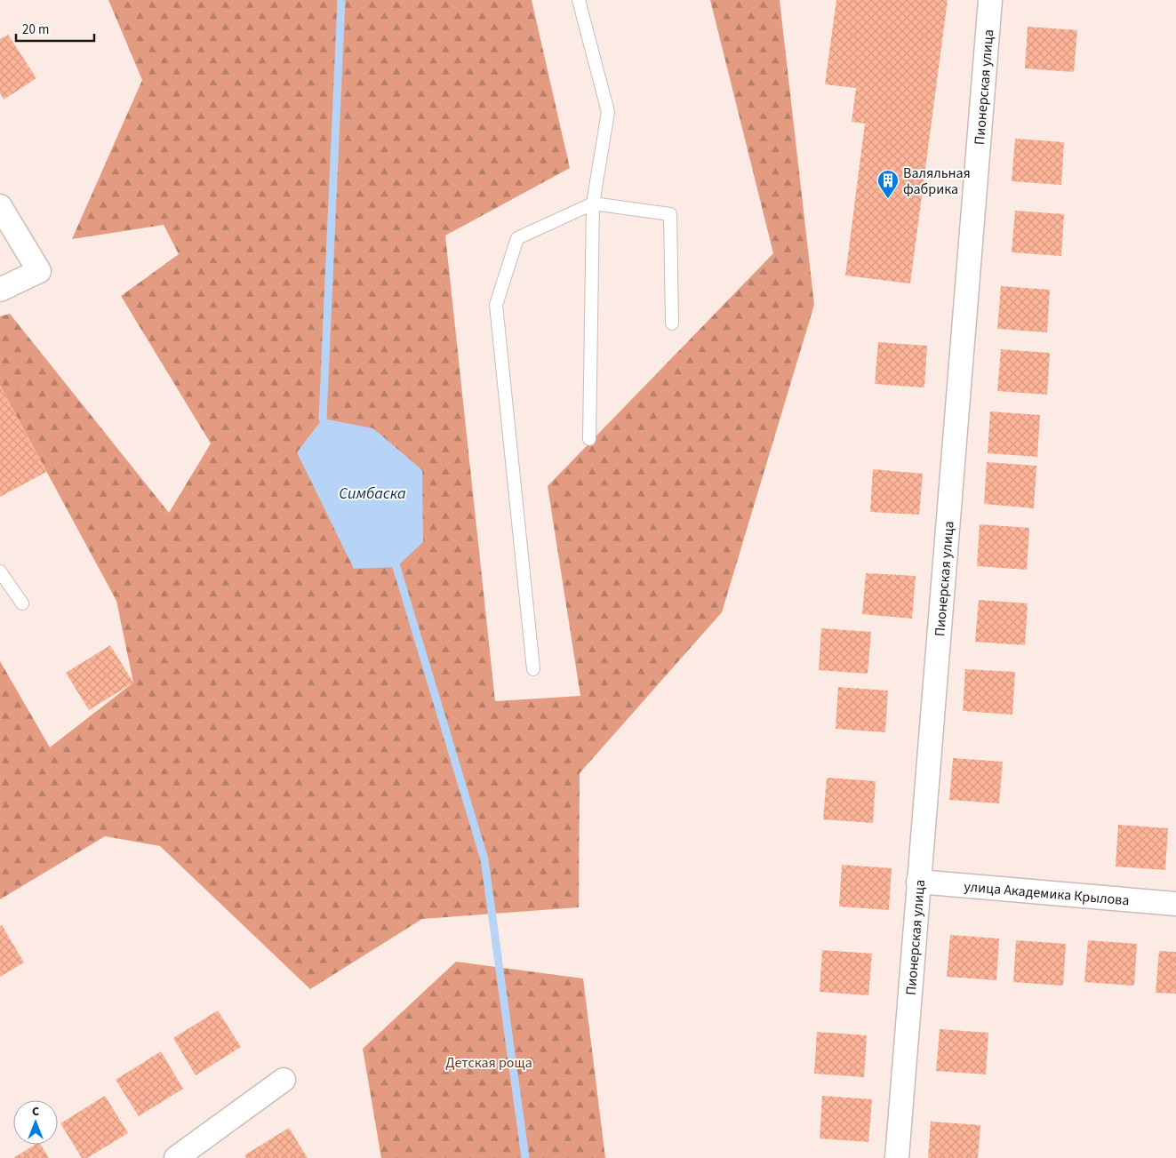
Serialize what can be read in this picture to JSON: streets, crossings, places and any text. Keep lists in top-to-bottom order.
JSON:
{
  "streets": {
    "street": ["Пионерская улица", "улица Академика Крылова"]
  },
  "crossings": [
    ["Пионерская улица", "улица Академика Крылова"]
  ],
  "water": ["Симбаска"],
  "parks": ["Детская роща"],
  "places": {
    "building": ["Валяльная фабрика"]
  },
  "scale_bar": "20 m",
  "north": "top"
}
